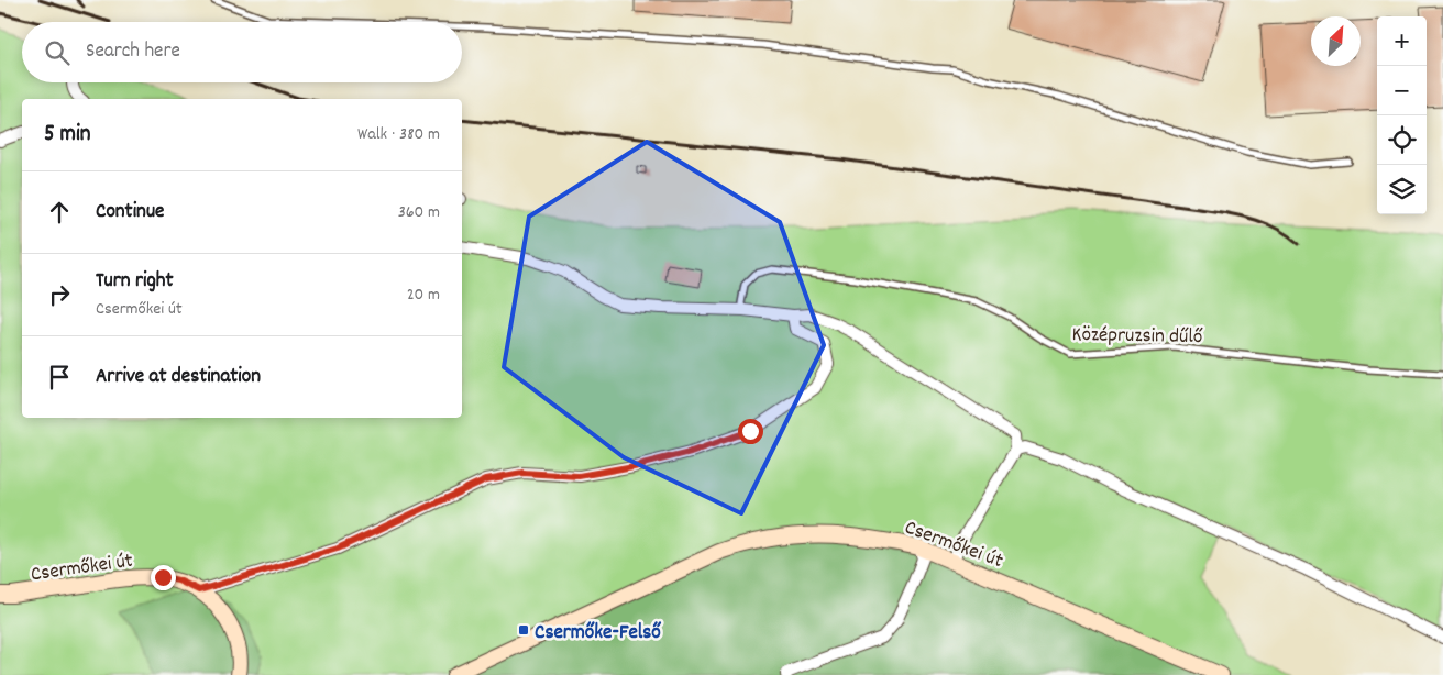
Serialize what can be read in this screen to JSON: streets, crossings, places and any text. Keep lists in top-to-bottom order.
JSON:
{
  "streets": {
    "main road": ["Csermőkei út"],
    "lane": ["Középruzsin dűlő"]
  },
  "places": {
    "transit": ["Csermőke-Felső"]
  },
  "north": "top right",
  "page": {
    "map_buttons": ["+", "−"],
    "search": "Search here",
    "heading": ["5 min", "Walk · 380 m"],
    "list": [
      ["Continue", "360 m"],
      ["Turn right", "Csermőkei út", "20 m"],
      "Arrive at destination"
    ]
  }
}
